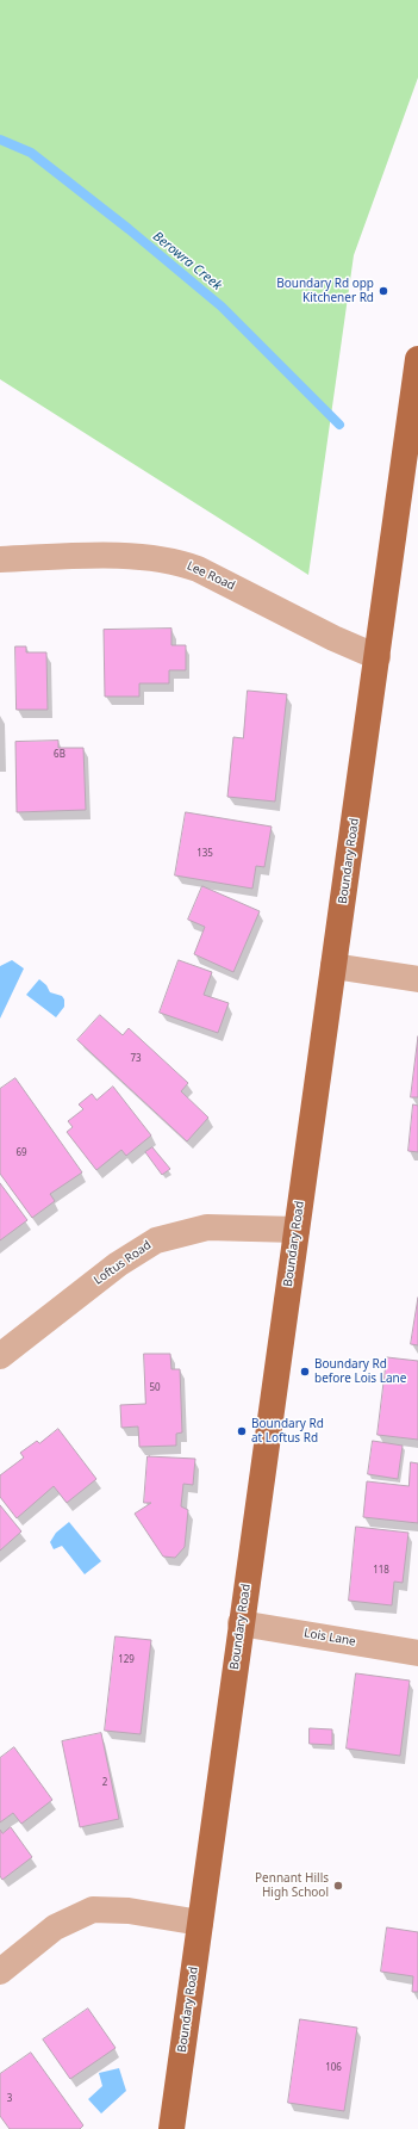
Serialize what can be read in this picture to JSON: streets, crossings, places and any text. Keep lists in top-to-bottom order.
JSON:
{
  "streets": {
    "main road": ["Boundary Road"],
    "street": ["Lee Road", "Loftus Road", "Lois Lane"]
  },
  "crossings": [
    ["Lee Road", "Boundary Road"],
    ["Boundary Road", "Loftus Road"],
    ["Boundary Road", "Lois Lane"]
  ],
  "water": ["Berowra Creek"],
  "places": [
    "Boundary Rd opp Kitchener Rd",
    "Boundary Rd before Lois Lane",
    "Boundary Rd at Loftus Rd",
    "Pennant Hills High School"
  ],
  "house_numbers": [
    "6B",
    "135",
    "73",
    "69",
    "50",
    "118",
    "129",
    "2",
    "106",
    "3"
  ]
}
